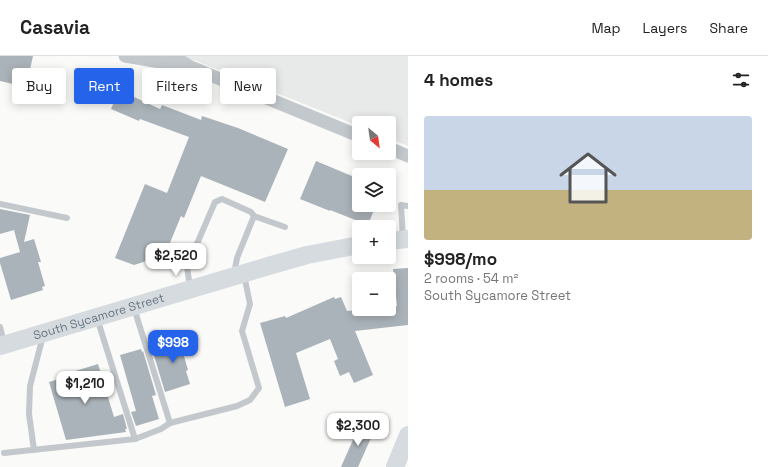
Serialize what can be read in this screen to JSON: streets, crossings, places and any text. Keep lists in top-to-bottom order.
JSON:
{
  "streets": {
    "main road": ["South Sycamore Street"]
  },
  "north": "bottom right",
  "page": {
    "header": "Casavia",
    "nav": ["Map", "Layers", "Share"],
    "heading": "4 homes",
    "chip": [
      "Buy",
      "Rent",
      "Filters",
      "New"
    ],
    "list": [
      {
        "name": "$998/mo",
        "note": "2 rooms · 54 m² · South Sycamore Street"
      }
    ],
    "map_buttons": ["+", "−"],
    "price": [
      "$2,520",
      "$998",
      "$1,210",
      "$2,300"
    ]
  }
}
